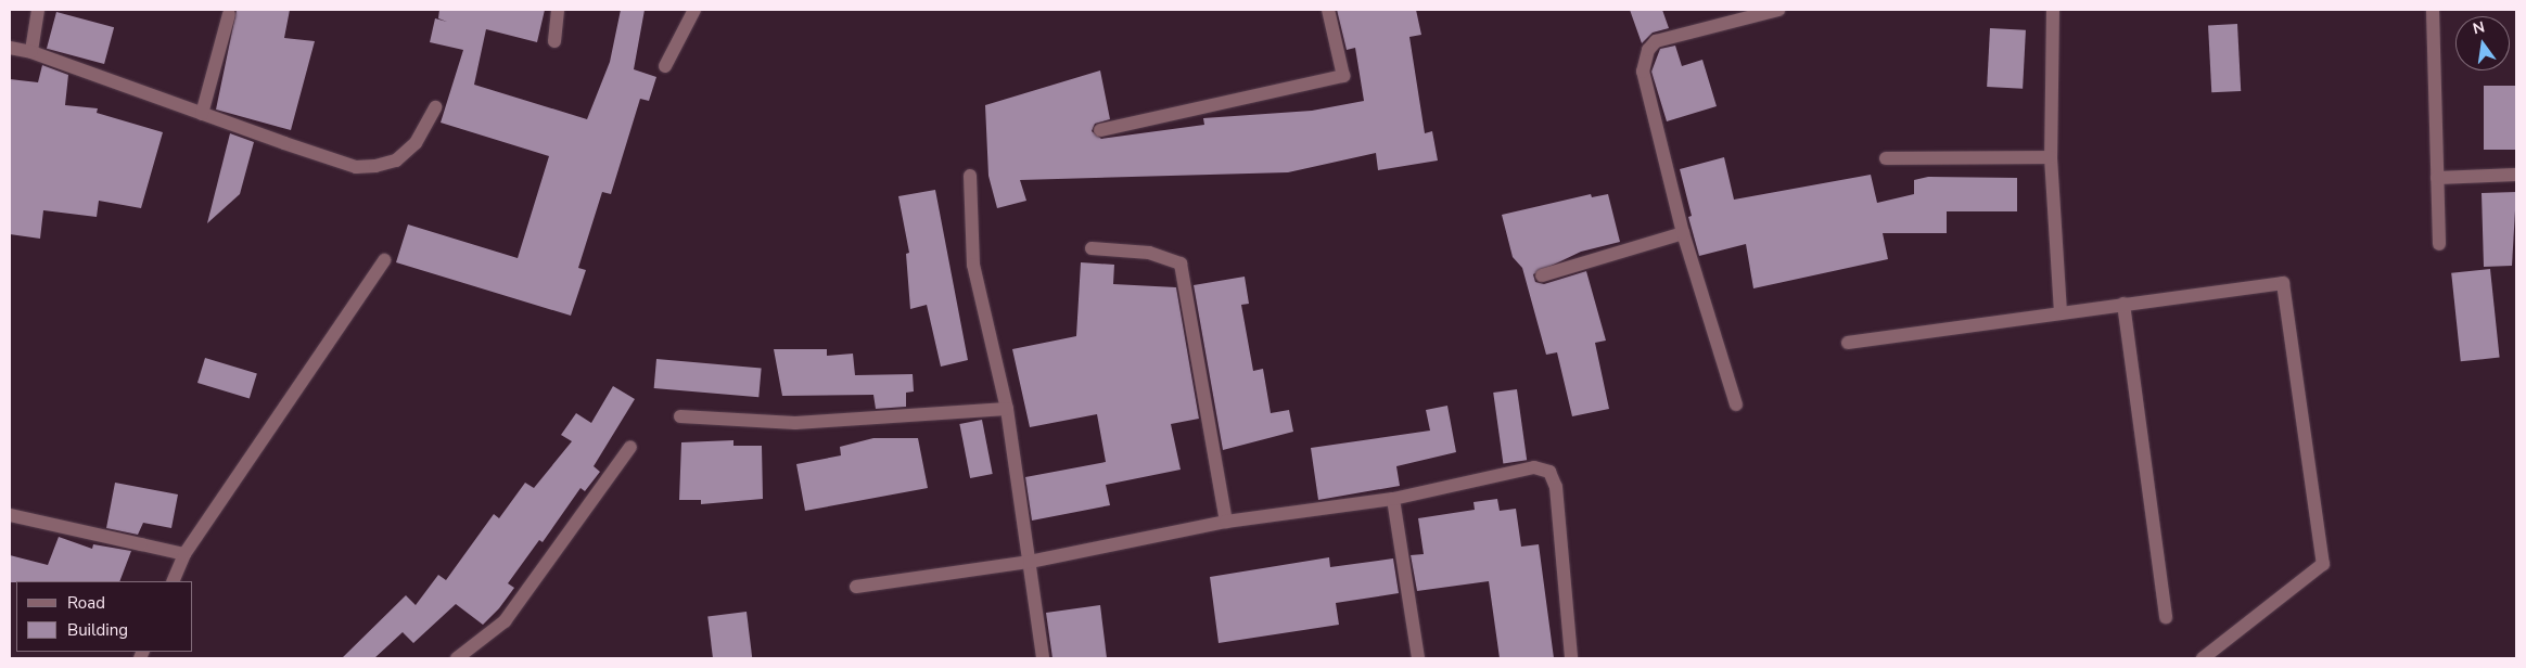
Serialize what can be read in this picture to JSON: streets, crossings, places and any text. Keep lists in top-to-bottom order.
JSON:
{
  "legend": ["Road", "Building"],
  "north": "top"
}
